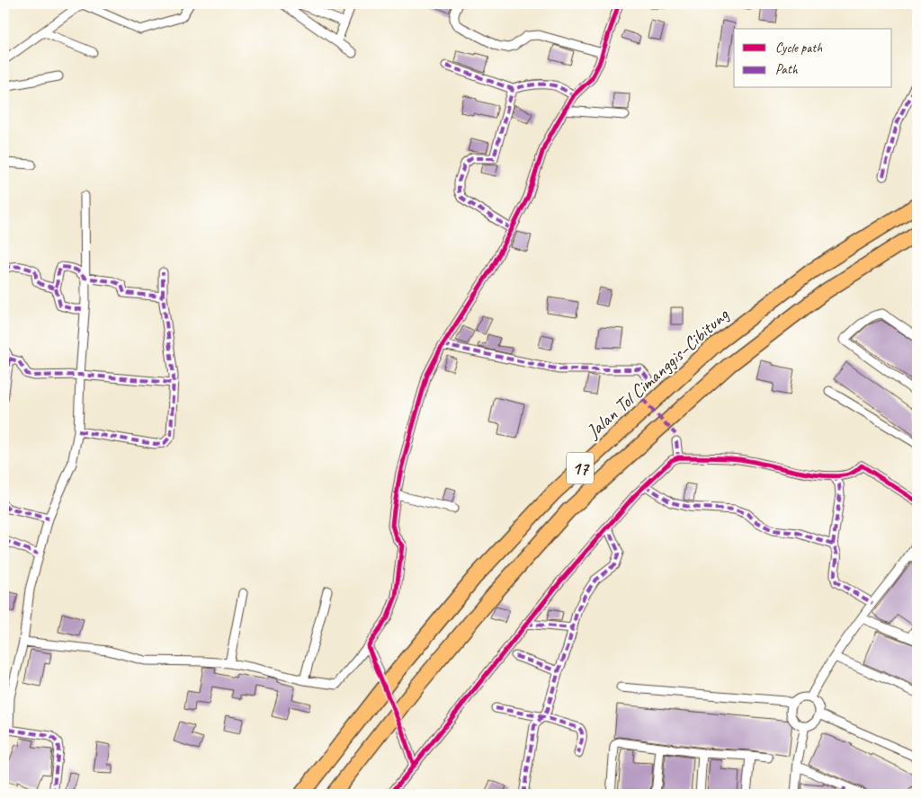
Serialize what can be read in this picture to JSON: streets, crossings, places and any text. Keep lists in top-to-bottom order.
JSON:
{
  "streets": {
    "highway": ["Jalan Tol Cimanggis–Cibitung", "17"]
  },
  "legend": ["Cycle path", "Path"]
}
